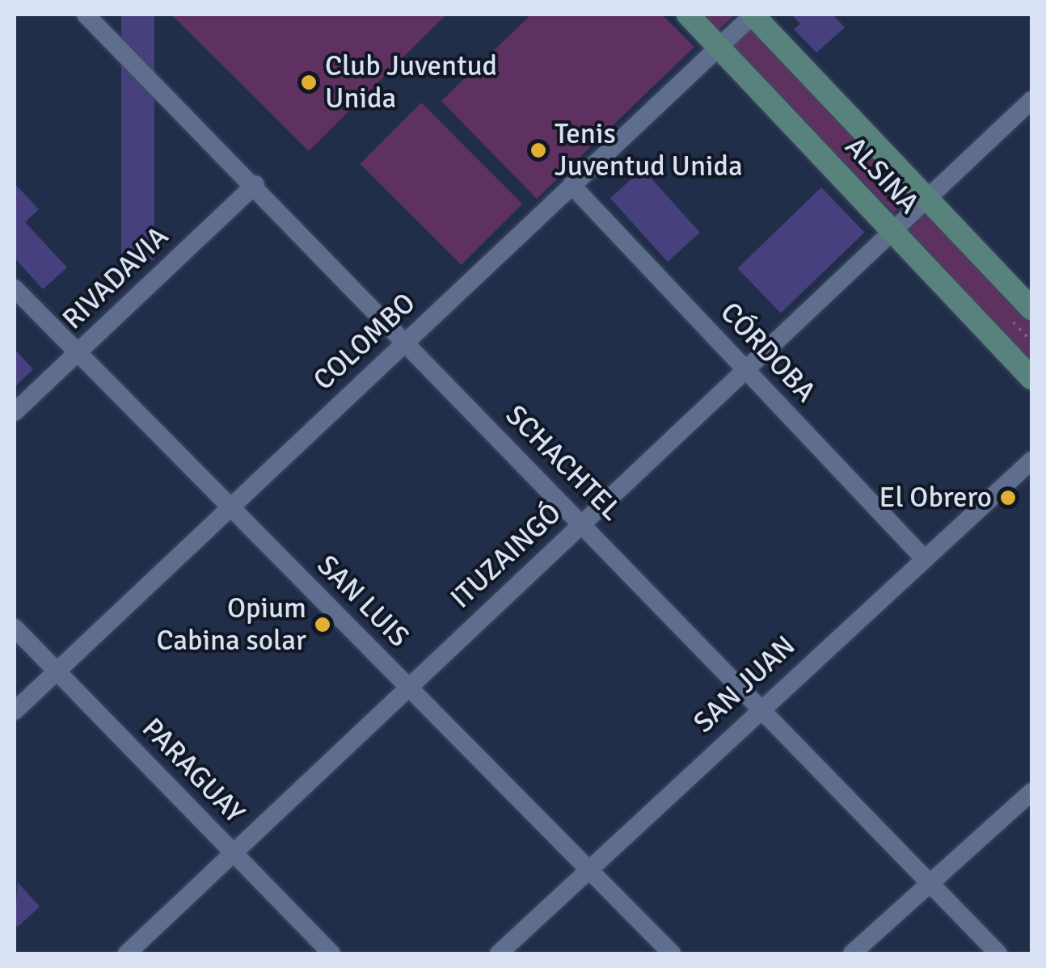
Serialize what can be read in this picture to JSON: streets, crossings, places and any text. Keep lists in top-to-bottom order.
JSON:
{
  "streets": {
    "main road": ["ALSINA"],
    "street": [
      "RIVADAVIA",
      "COLOMBO",
      "CÓRDOBA",
      "SCHACHTEL",
      "ITUZAINGÓ",
      "SAN LUIS",
      "SAN JUAN",
      "PARAGUAY"
    ]
  },
  "crossings": [
    ["ALSINA", "COLOMBO"],
    ["ALSINA", "ITUZAINGÓ"],
    ["RIVADAVIA", "SCHACHTEL"],
    ["RIVADAVIA", "SAN LUIS"],
    ["COLOMBO", "CÓRDOBA"],
    ["COLOMBO", "SCHACHTEL"],
    ["COLOMBO", "SAN LUIS"],
    ["COLOMBO", "PARAGUAY"],
    ["CÓRDOBA", "ITUZAINGÓ"],
    ["CÓRDOBA", "SAN JUAN"],
    ["SCHACHTEL", "ITUZAINGÓ"],
    ["SCHACHTEL", "SAN JUAN"],
    ["ITUZAINGÓ", "SAN LUIS"],
    ["ITUZAINGÓ", "PARAGUAY"],
    ["SAN LUIS", "SAN JUAN"]
  ],
  "places": [
    "Club Juventud Unida",
    "Tenis Juventud Unida",
    "El Obrero",
    "Opium Cabina solar"
  ]
}
